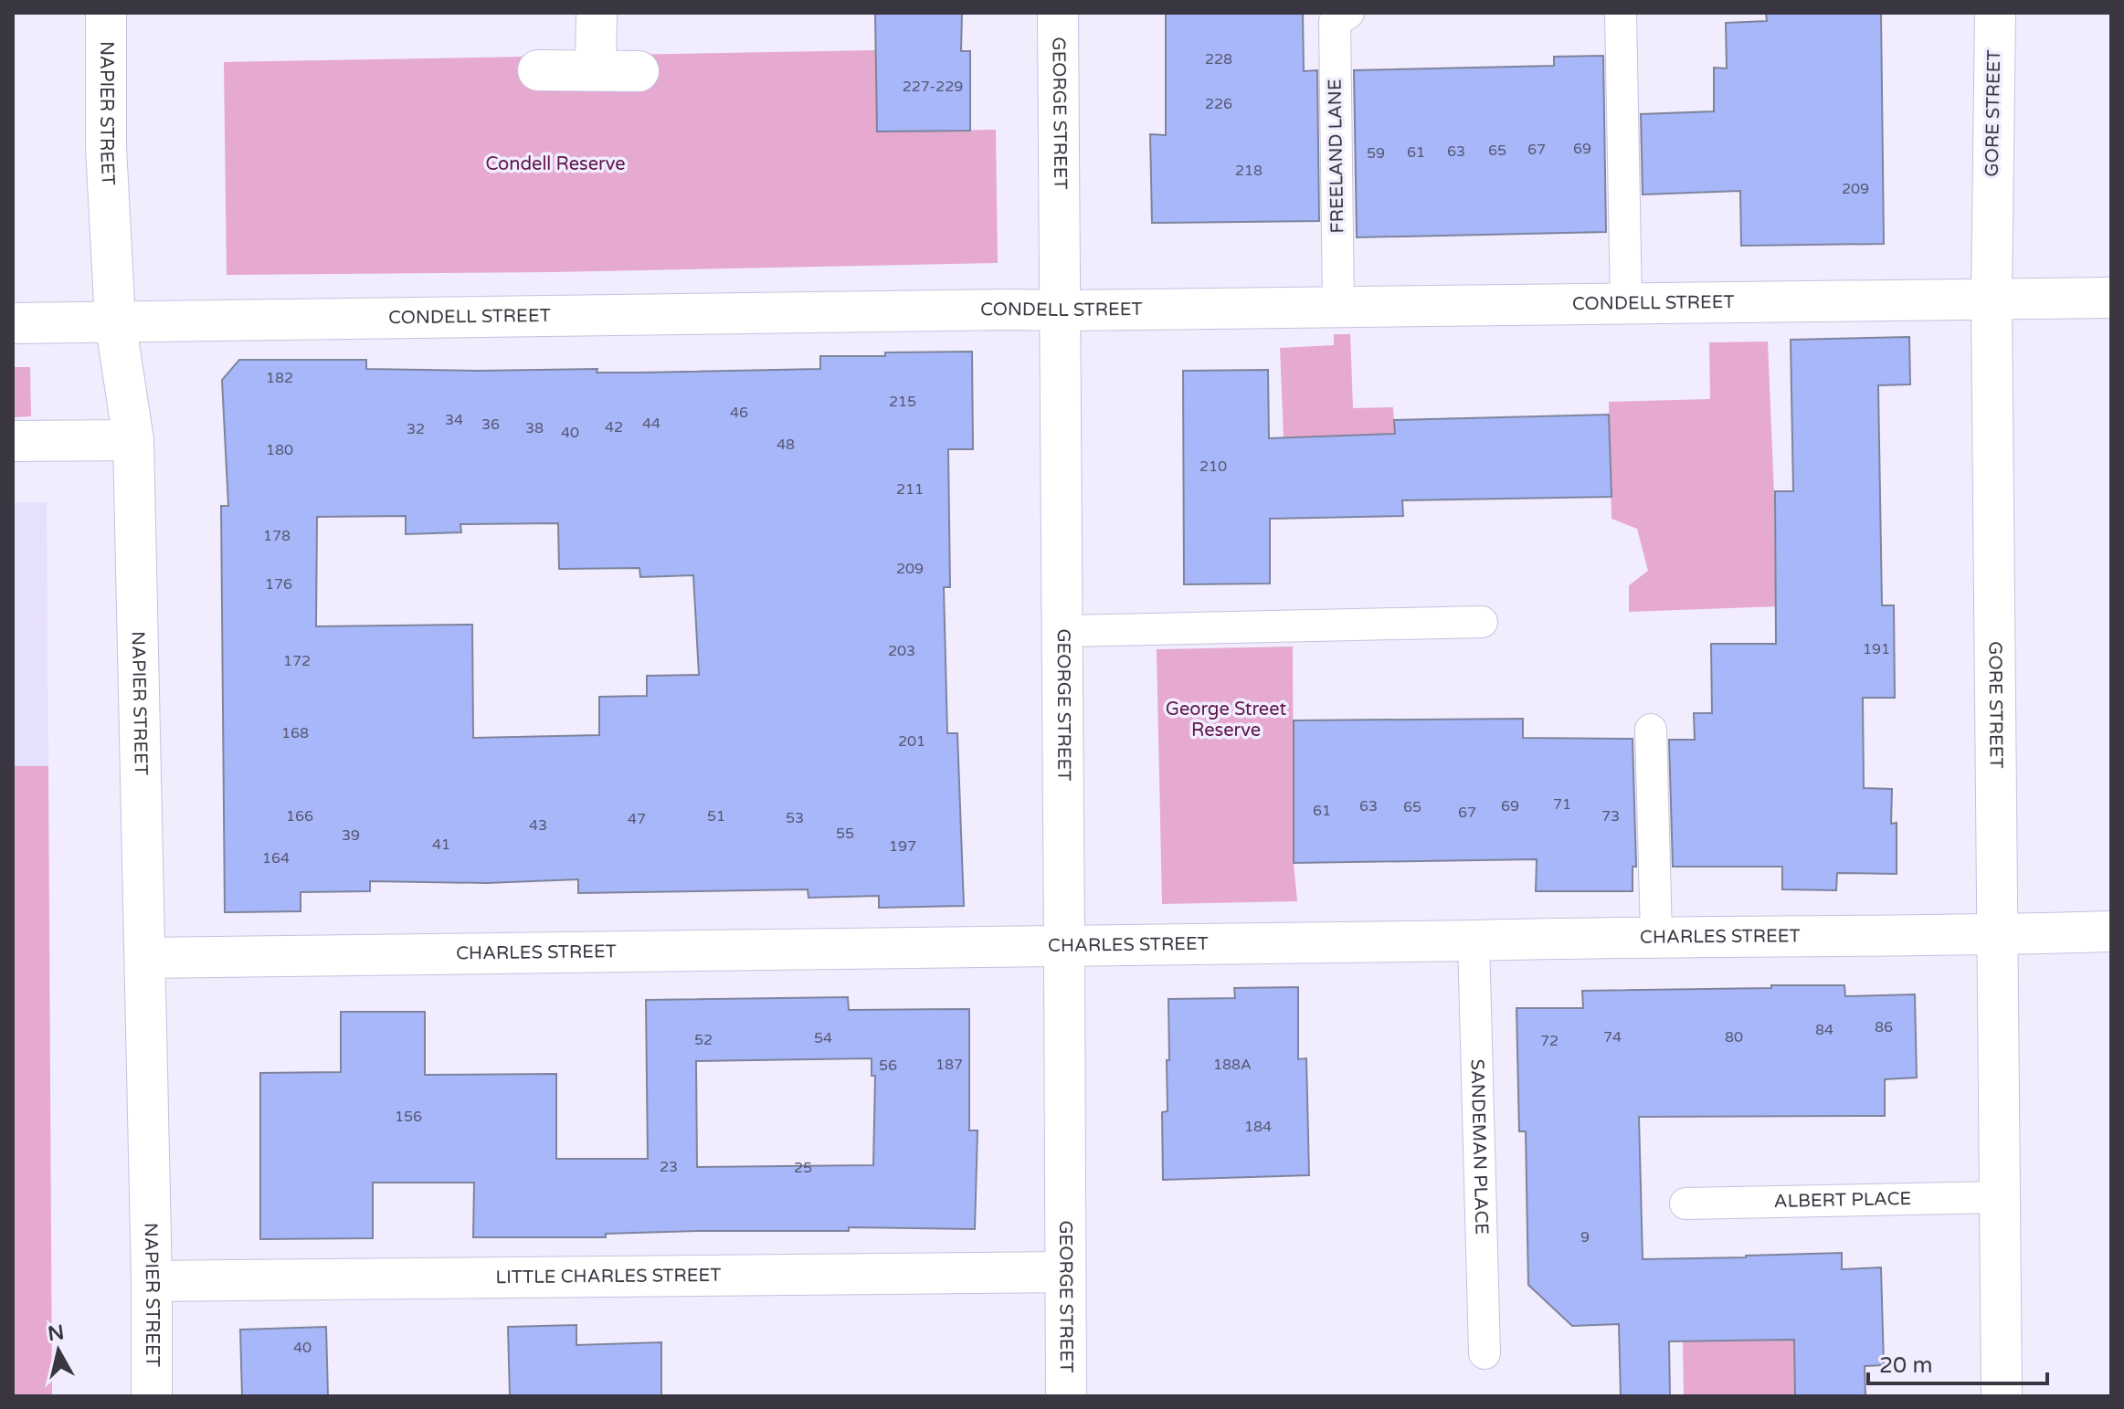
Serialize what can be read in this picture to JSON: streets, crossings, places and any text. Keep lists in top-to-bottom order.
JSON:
{
  "streets": {
    "street": [
      "NAPIER STREET",
      "GEORGE STREET",
      "GORE STREET",
      "CONDELL STREET",
      "CHARLES STREET",
      "LITTLE CHARLES STREET"
    ],
    "lane": ["FREELAND LANE", "SANDEMAN PLACE", "ALBERT PLACE"]
  },
  "crossings": [
    ["NAPIER STREET", "CONDELL STREET"],
    ["NAPIER STREET", "CHARLES STREET"],
    ["NAPIER STREET", "LITTLE CHARLES STREET"],
    ["GEORGE STREET", "CONDELL STREET"],
    ["GEORGE STREET", "CHARLES STREET"],
    ["GEORGE STREET", "LITTLE CHARLES STREET"],
    ["GORE STREET", "CONDELL STREET"],
    ["GORE STREET", "CHARLES STREET"],
    ["GORE STREET", "ALBERT PLACE"],
    ["FREELAND LANE", "CONDELL STREET"],
    ["CHARLES STREET", "SANDEMAN PLACE"]
  ],
  "parks": ["Condell Reserve", "George Street Reserve"],
  "house_numbers": [
    "228",
    "227-229",
    "226",
    "69",
    "67",
    "65",
    "63",
    "61",
    "59",
    "218",
    "209",
    "182",
    "215",
    "46",
    "34",
    "44",
    "36",
    "42",
    "38",
    "32",
    "40",
    "48",
    "180",
    "210",
    "211",
    "178",
    "209",
    "176",
    "191",
    "203",
    "172",
    "168",
    "201",
    "71",
    "63",
    "69",
    "65",
    "61",
    "67",
    "166",
    "51",
    "73",
    "53",
    "47",
    "43",
    "55",
    "39",
    "41",
    "197",
    "164",
    "86",
    "84",
    "74",
    "80",
    "54",
    "52",
    "72",
    "187",
    "188A",
    "56",
    "156",
    "184",
    "23",
    "25",
    "9",
    "40"
  ],
  "scale_bar": "20 m",
  "north": "top"
}
